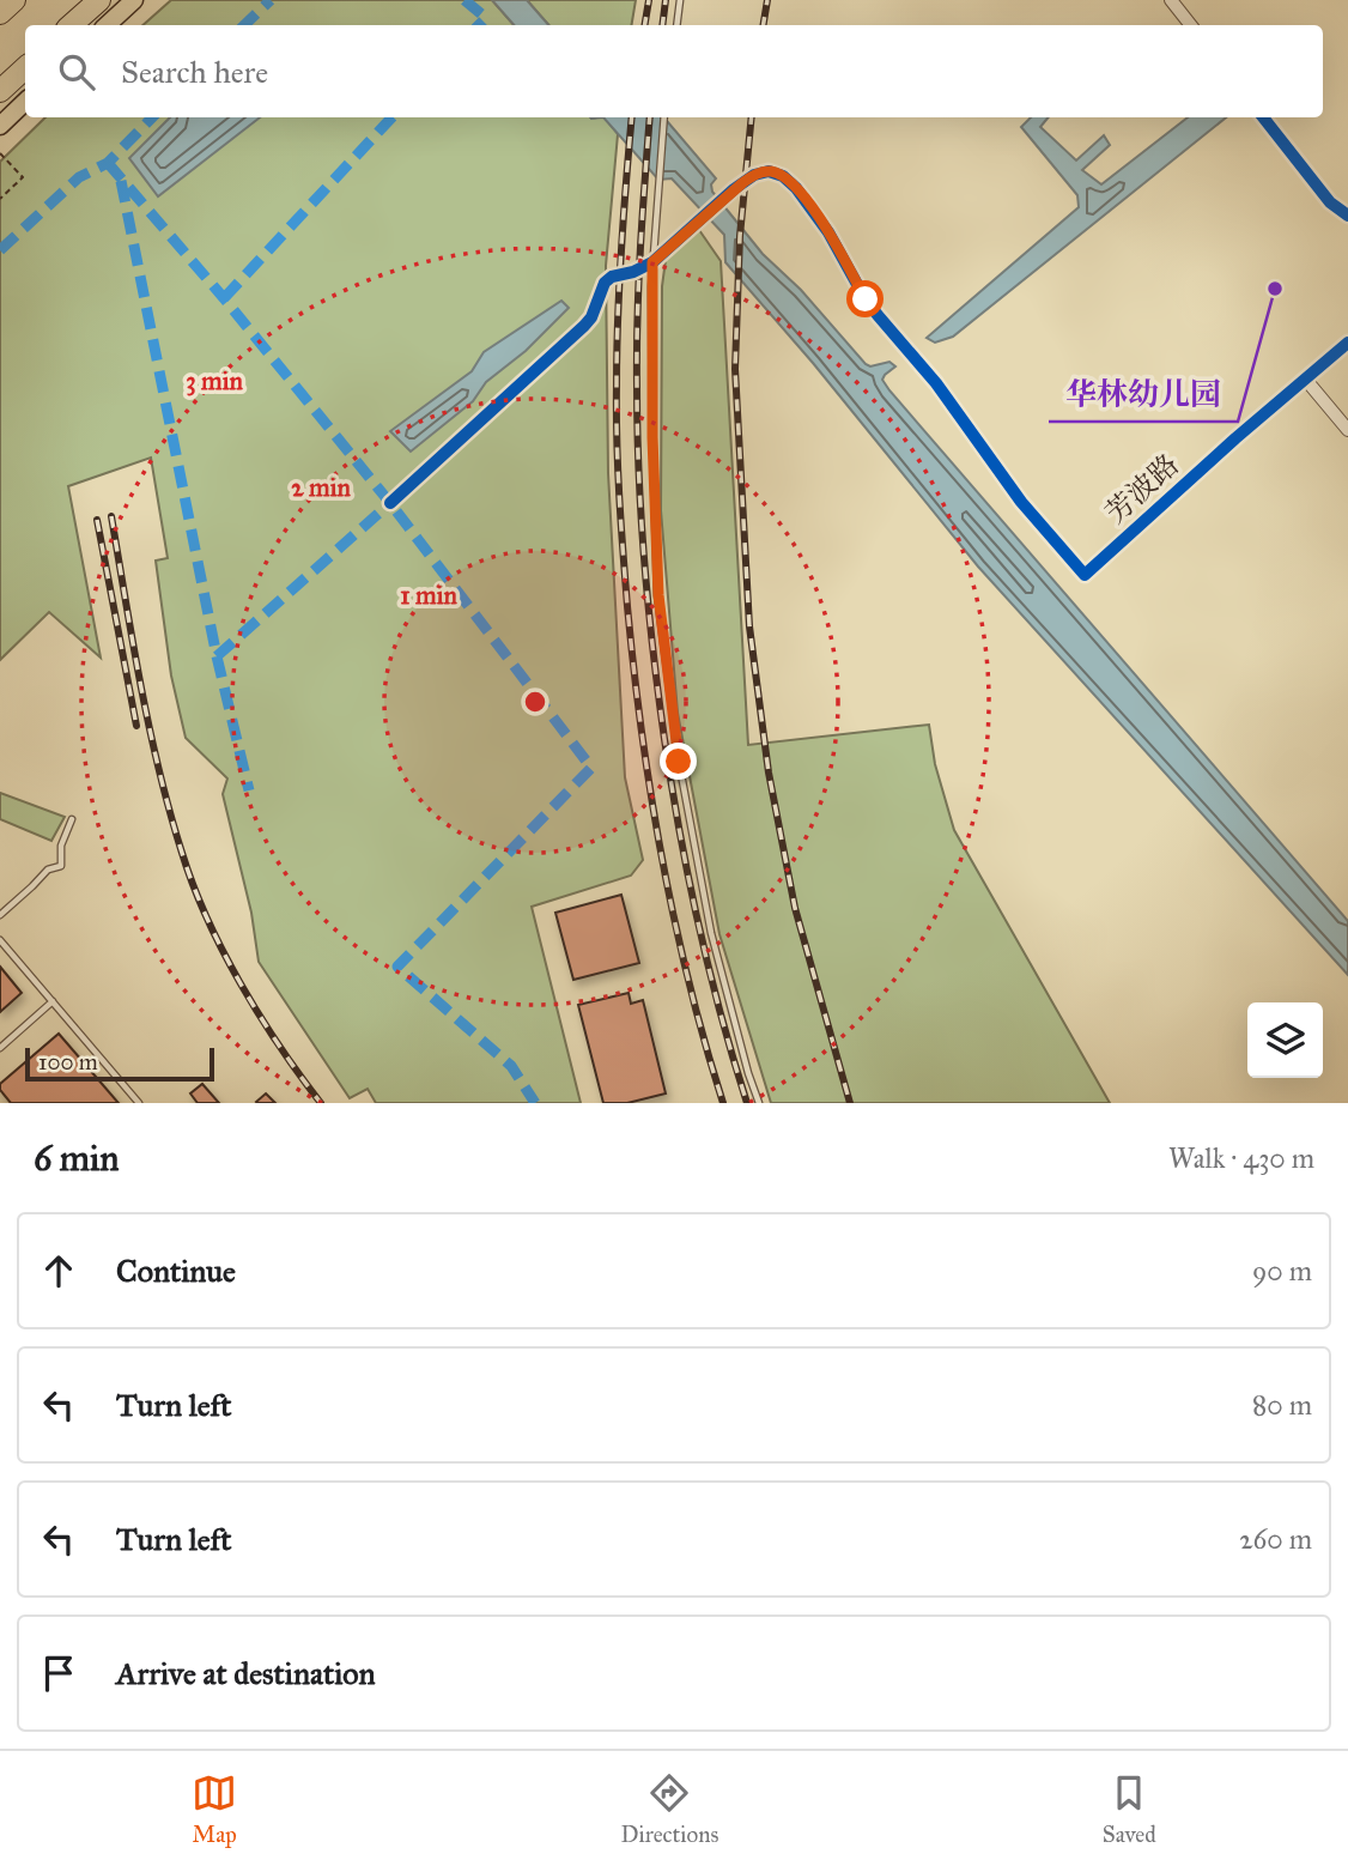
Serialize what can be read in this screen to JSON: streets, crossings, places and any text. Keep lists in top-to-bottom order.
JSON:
{
  "streets": {
    "street": ["芳波路"]
  },
  "places": ["华林幼儿园"],
  "scale_bar": "100 m",
  "page": {
    "search": "Search here",
    "scale": "100 m",
    "heading": ["6 min", "Walk · 430 m"],
    "list": [
      ["Continue", "90 m"],
      ["Turn left", "80 m"],
      ["Turn left", "260 m"],
      "Arrive at destination"
    ],
    "nav": ["Map", "Directions", "Saved"]
  },
  "rings": ["3 min", "2 min", "1 min"]
}
